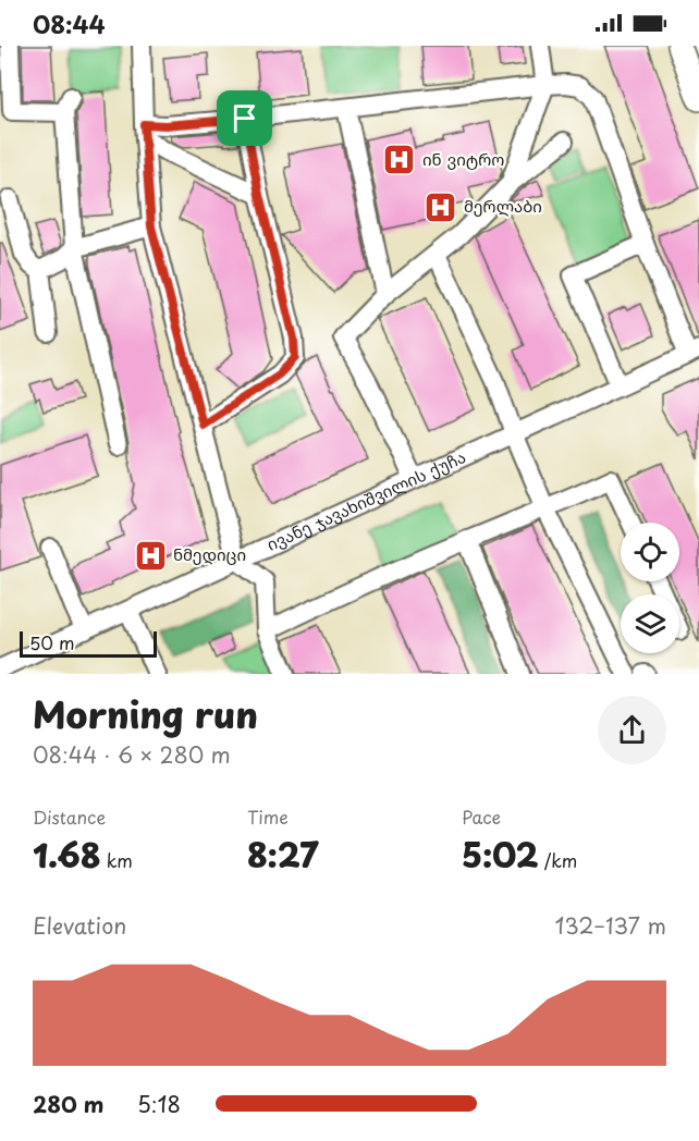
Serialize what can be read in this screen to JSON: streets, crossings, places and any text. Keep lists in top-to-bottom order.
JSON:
{
  "streets": {
    "street": ["ივანე ჯავახიშვილის ქუჩა"]
  },
  "places": {
    "hospital": ["ინ ვიტრო", "მერლაბი", "ნმედიცი"]
  },
  "scale_bar": "50 m",
  "page": {
    "status": "08:44",
    "scale": "50 m",
    "heading": ["Morning run", "08:44 · 6 × 280 m"],
    "stats": [
      ["Distance", "1.68 km"],
      ["Time", "8:27"],
      ["Pace", "5:02 /km"]
    ],
    "chart": ["Elevation", "132–137 m"],
    "list": [
      {
        "name": "280 m",
        "note": "5:18"
      }
    ]
  }
}
